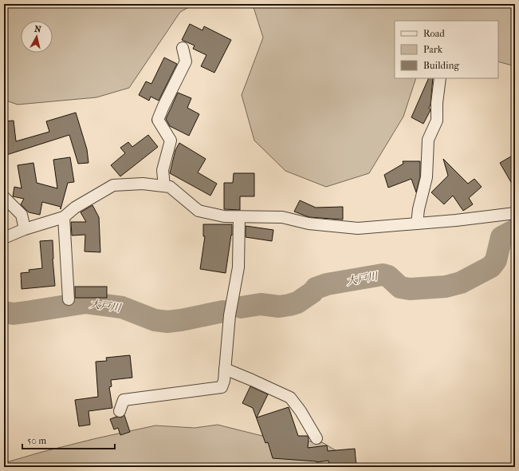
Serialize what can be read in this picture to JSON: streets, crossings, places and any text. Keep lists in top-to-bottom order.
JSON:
{
  "water": ["大戸川"],
  "legend": ["Road", "Park", "Building"],
  "scale_bar": "50 m",
  "north": "top"
}
